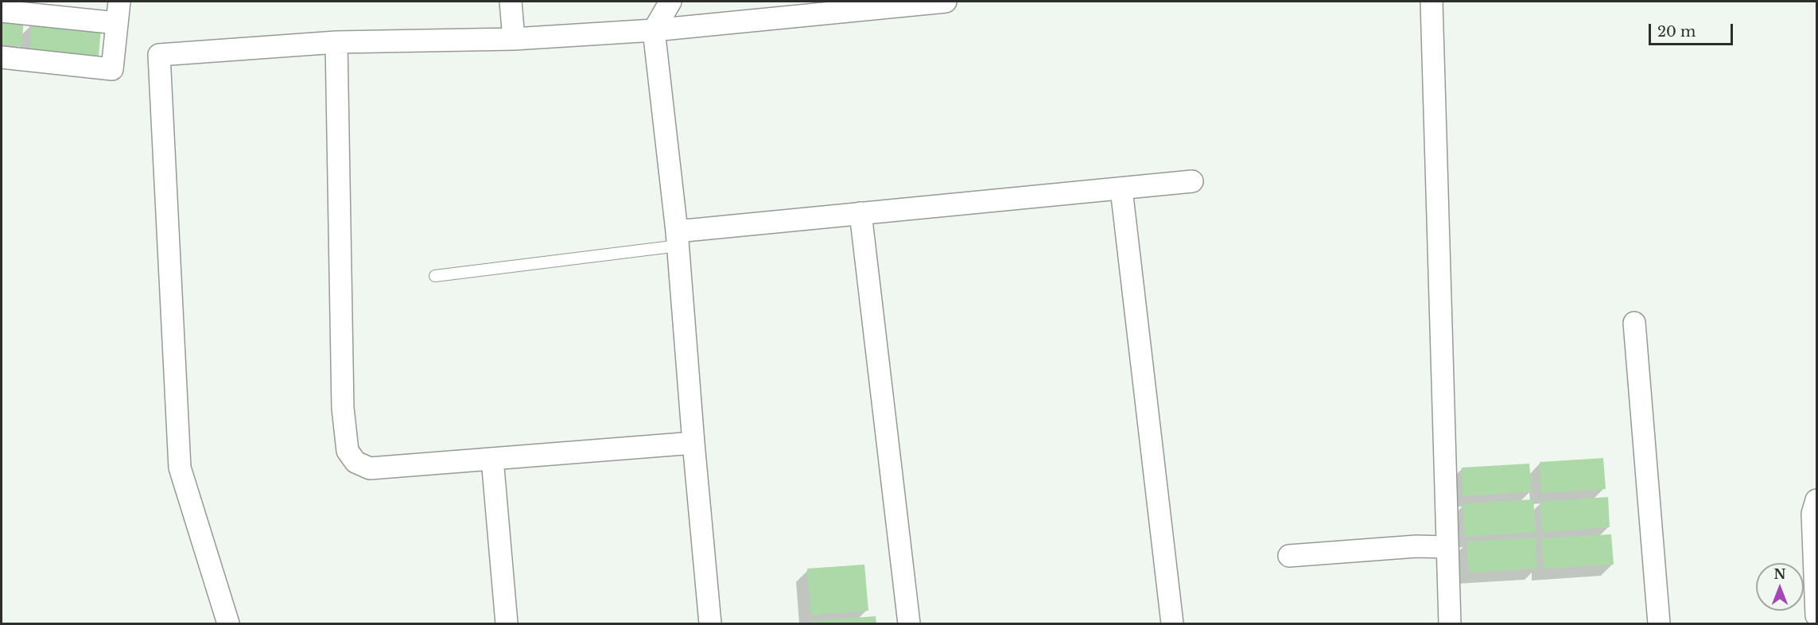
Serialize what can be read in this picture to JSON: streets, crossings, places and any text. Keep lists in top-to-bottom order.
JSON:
{
  "scale_bar": "20 m",
  "north": "top"
}
